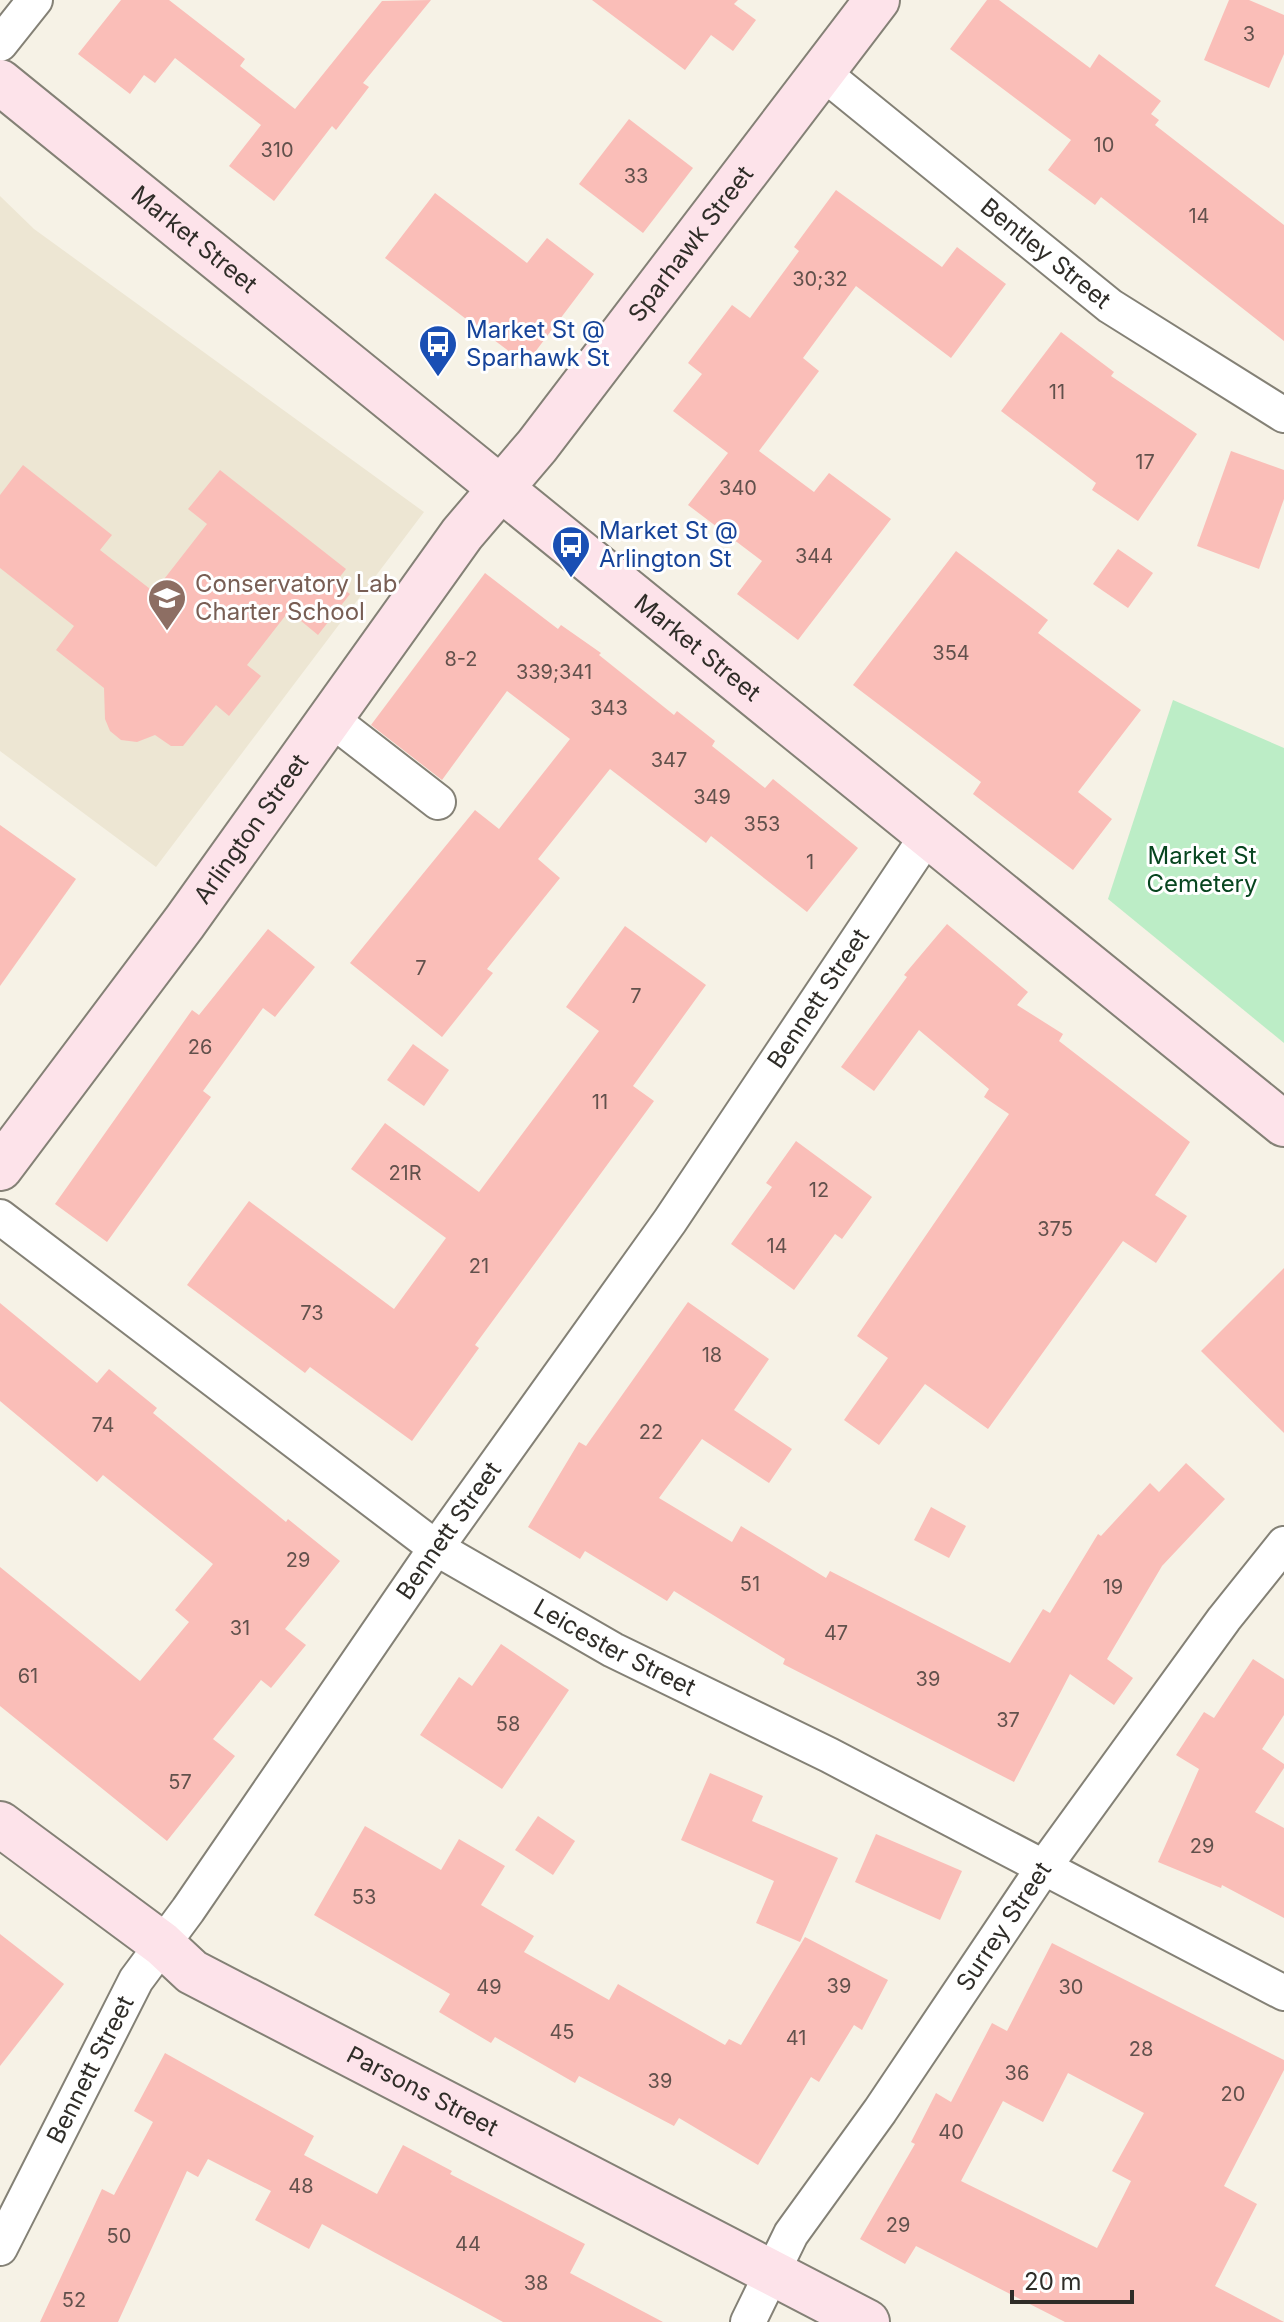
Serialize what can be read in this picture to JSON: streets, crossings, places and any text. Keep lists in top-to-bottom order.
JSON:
{
  "streets": {
    "street": [
      "Market Street",
      "Sparhawk Street",
      "Bentley Street",
      "Arlington Street",
      "Bennett Street",
      "Leicester Street",
      "Surrey Street",
      "Parsons Street"
    ]
  },
  "crossings": [
    ["Market Street", "Sparhawk Street"],
    ["Market Street", "Arlington Street"],
    ["Market Street", "Bennett Street"],
    ["Sparhawk Street", "Bentley Street"],
    ["Sparhawk Street", "Arlington Street"],
    ["Bennett Street", "Leicester Street"],
    ["Bennett Street", "Parsons Street"],
    ["Leicester Street", "Surrey Street"],
    ["Surrey Street", "Parsons Street"]
  ],
  "parks": ["Market St Cemetery"],
  "places": {
    "bus stop": ["Market St @ Sparhawk St", "Market St @ Arlington St"],
    "school or university": ["Conservatory Lab Charter School"]
  },
  "house_numbers": [
    "3",
    "10",
    "310",
    "33",
    "14",
    "30;32",
    "11",
    "17",
    "340",
    "344",
    "354",
    "8-2",
    "339;341",
    "343",
    "347",
    "349",
    "353",
    "1",
    "7",
    "7",
    "26",
    "11",
    "21R",
    "12",
    "375",
    "14",
    "21",
    "73",
    "18",
    "74",
    "22",
    "29",
    "51",
    "19",
    "31",
    "47",
    "61",
    "39",
    "37",
    "58",
    "57",
    "29",
    "53",
    "39",
    "49",
    "30",
    "45",
    "41",
    "28",
    "36",
    "39",
    "20",
    "40",
    "48",
    "29",
    "50",
    "44",
    "38",
    "52"
  ],
  "scale_bar": "20 m"
}
